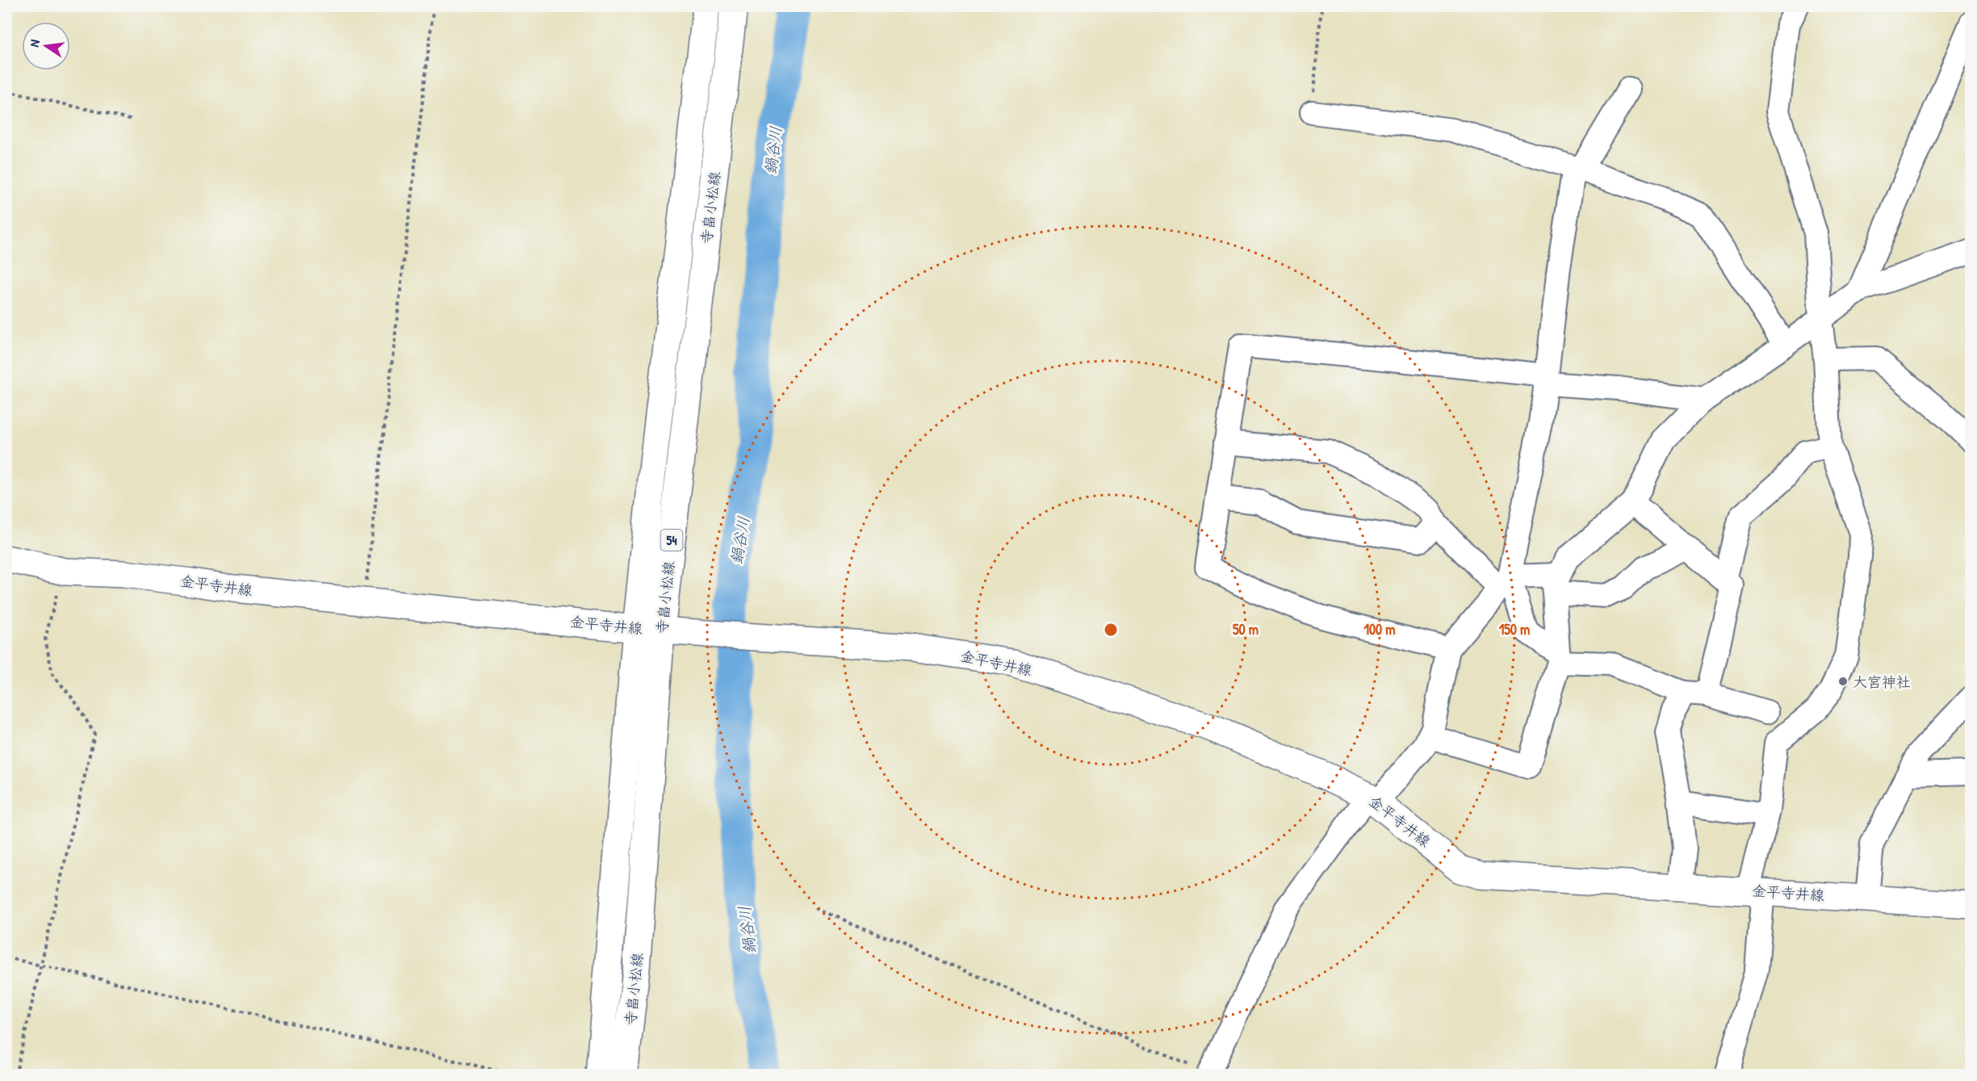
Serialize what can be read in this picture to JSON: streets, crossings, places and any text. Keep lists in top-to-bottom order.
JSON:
{
  "streets": {
    "main road": ["寺畠小松線", "54", "金平寺井線"]
  },
  "crossings": [
    ["寺畠小松線", "金平寺井線"]
  ],
  "water": ["鍋谷川"],
  "places": ["大宮神社"],
  "north": "left",
  "rings": ["50 m", "100 m", "150 m"]
}
